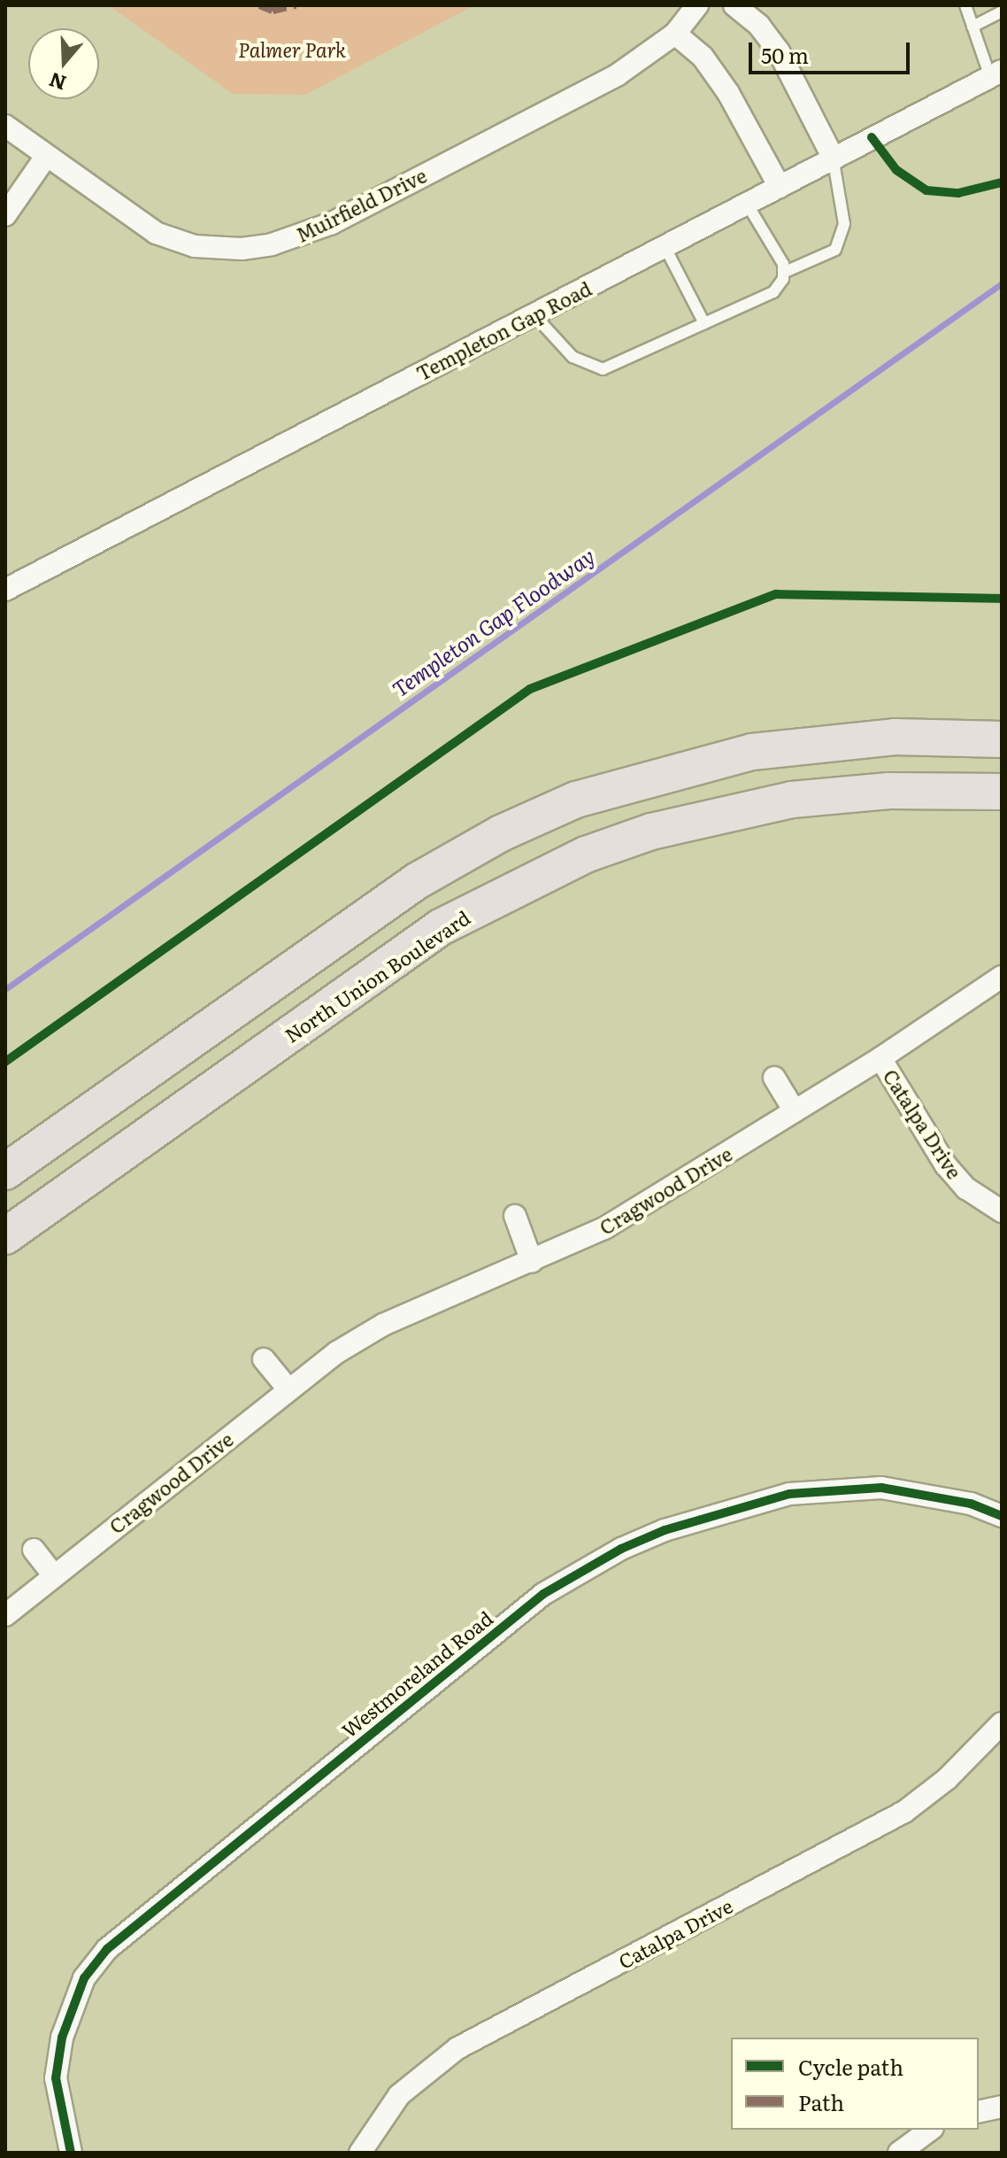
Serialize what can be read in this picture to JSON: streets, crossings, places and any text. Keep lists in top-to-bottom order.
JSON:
{
  "streets": {
    "main road": ["North Union Boulevard"],
    "street": [
      "Muirfield Drive",
      "Templeton Gap Road",
      "Catalpa Drive",
      "Cragwood Drive",
      "Westmoreland Road"
    ]
  },
  "crossings": [
    ["Catalpa Drive", "Cragwood Drive"]
  ],
  "water": ["Templeton Gap Floodway"],
  "parks": ["Palmer Park"],
  "legend": ["Cycle path", "Path"],
  "scale_bar": "50 m",
  "north": "bottom"
}
